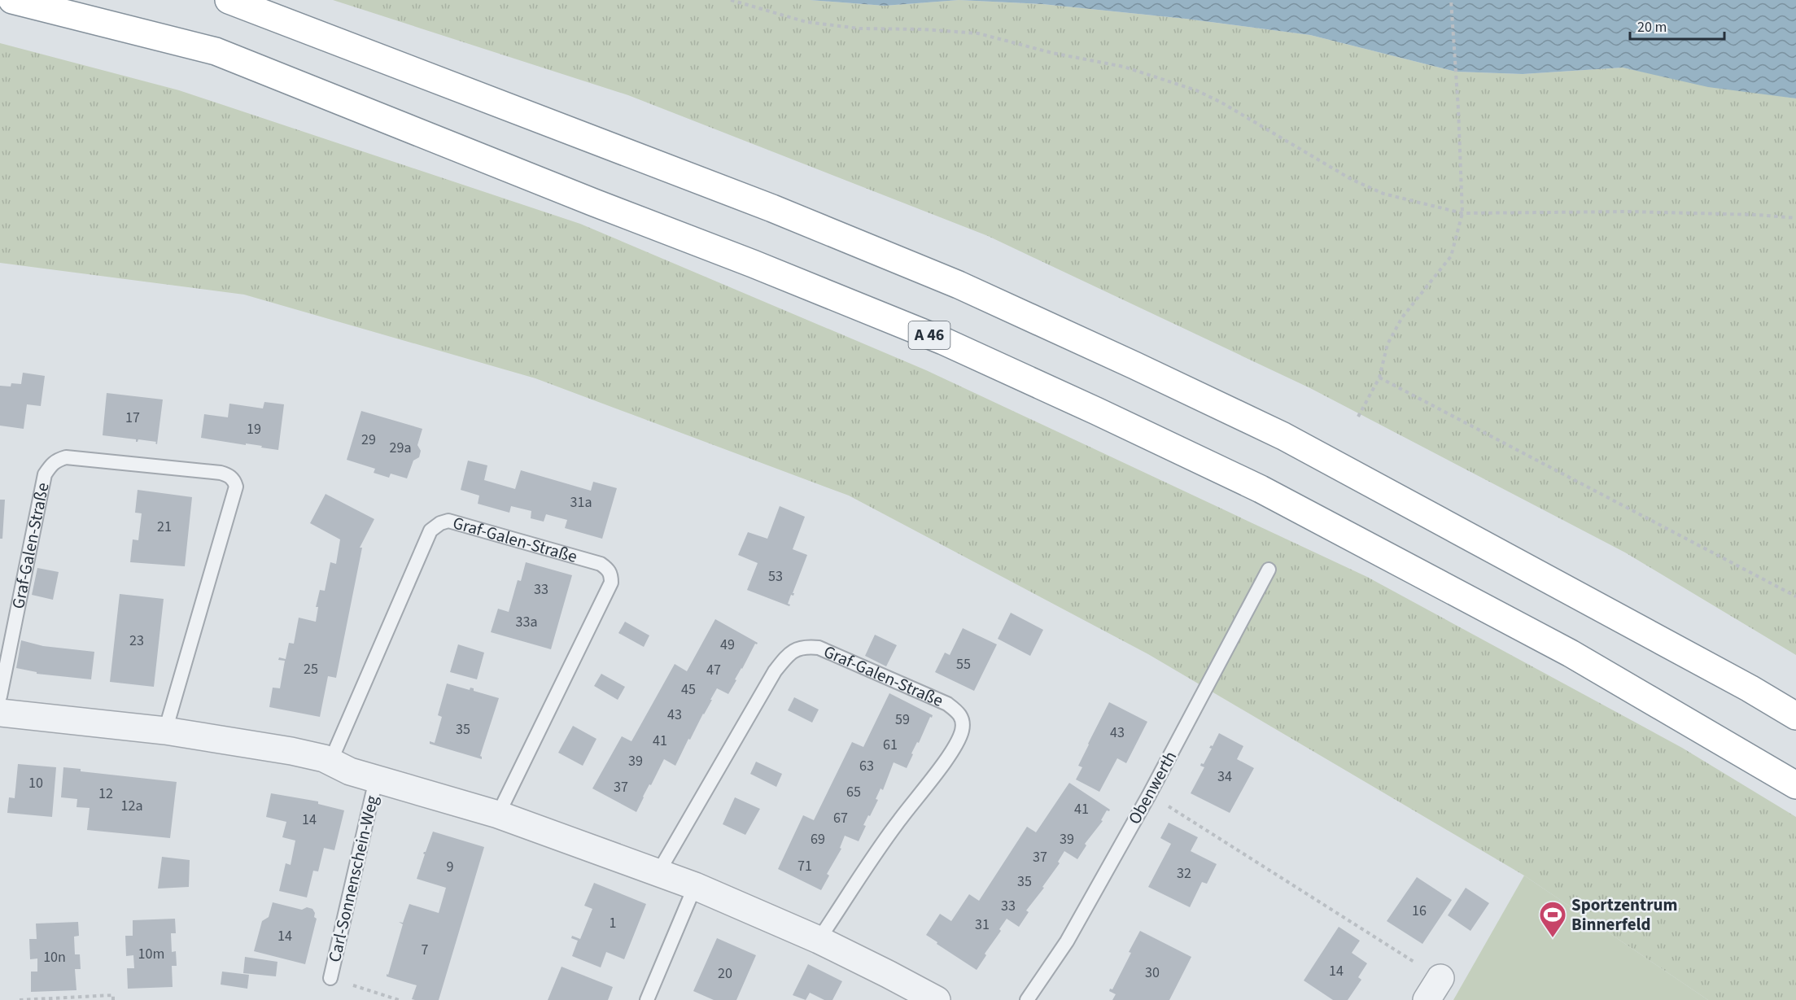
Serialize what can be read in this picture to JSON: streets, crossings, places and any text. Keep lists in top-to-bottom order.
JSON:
{
  "streets": {
    "highway": ["A 46"],
    "lane": ["Graf-Galen-Straße", "Obenwerth", "Carl-Sonnenschein-Weg"]
  },
  "places": {
    "sports": ["Sportzentrum Binnerfeld"]
  },
  "house_numbers": [
    "17",
    "19",
    "29",
    "29a",
    "31a",
    "21",
    "53",
    "33",
    "33a",
    "23",
    "49",
    "55",
    "25",
    "47",
    "45",
    "43",
    "59",
    "35",
    "43",
    "41",
    "61",
    "39",
    "63",
    "34",
    "10",
    "37",
    "65",
    "12",
    "12a",
    "41",
    "67",
    "14",
    "69",
    "39",
    "37",
    "71",
    "9",
    "32",
    "35",
    "33",
    "16",
    "1",
    "31",
    "14",
    "7",
    "10m",
    "10n",
    "14",
    "30",
    "20"
  ],
  "scale_bar": "20 m"
}
